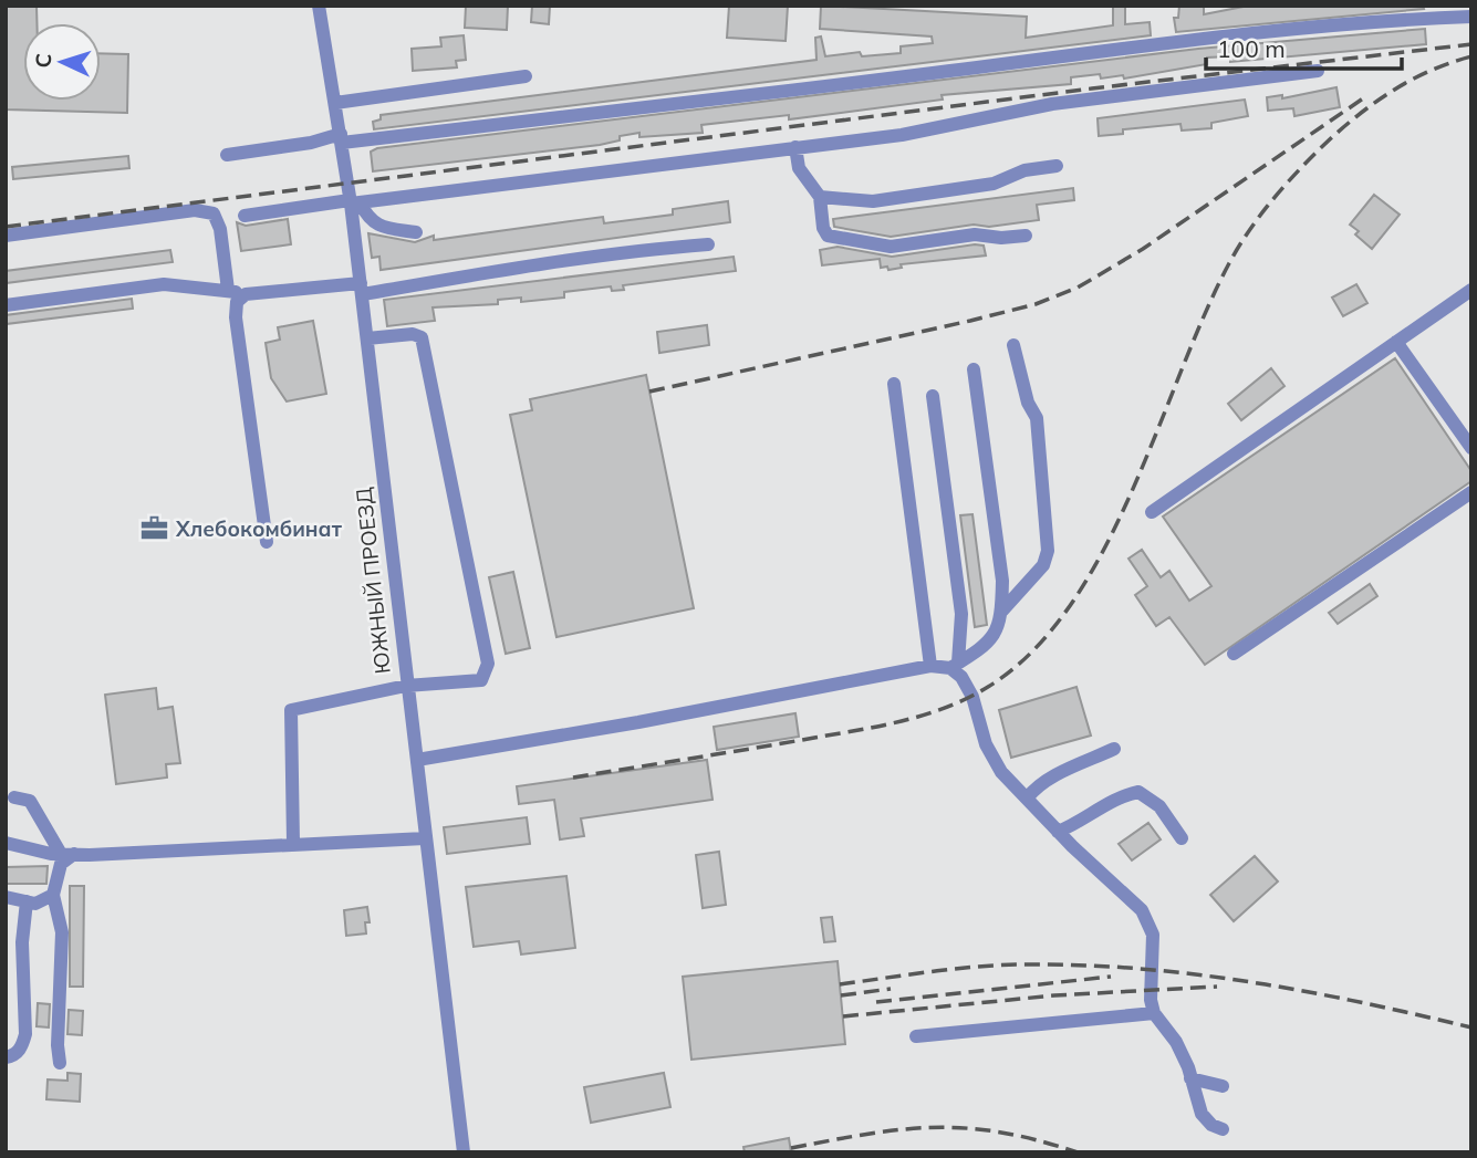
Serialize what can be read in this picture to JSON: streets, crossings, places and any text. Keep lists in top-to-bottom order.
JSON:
{
  "streets": {
    "street": ["ЮЖНЫЙ ПРОЕЗД"]
  },
  "places": {
    "office": ["Хлебокомбинат"]
  },
  "scale_bar": "100 m",
  "north": "left"
}
